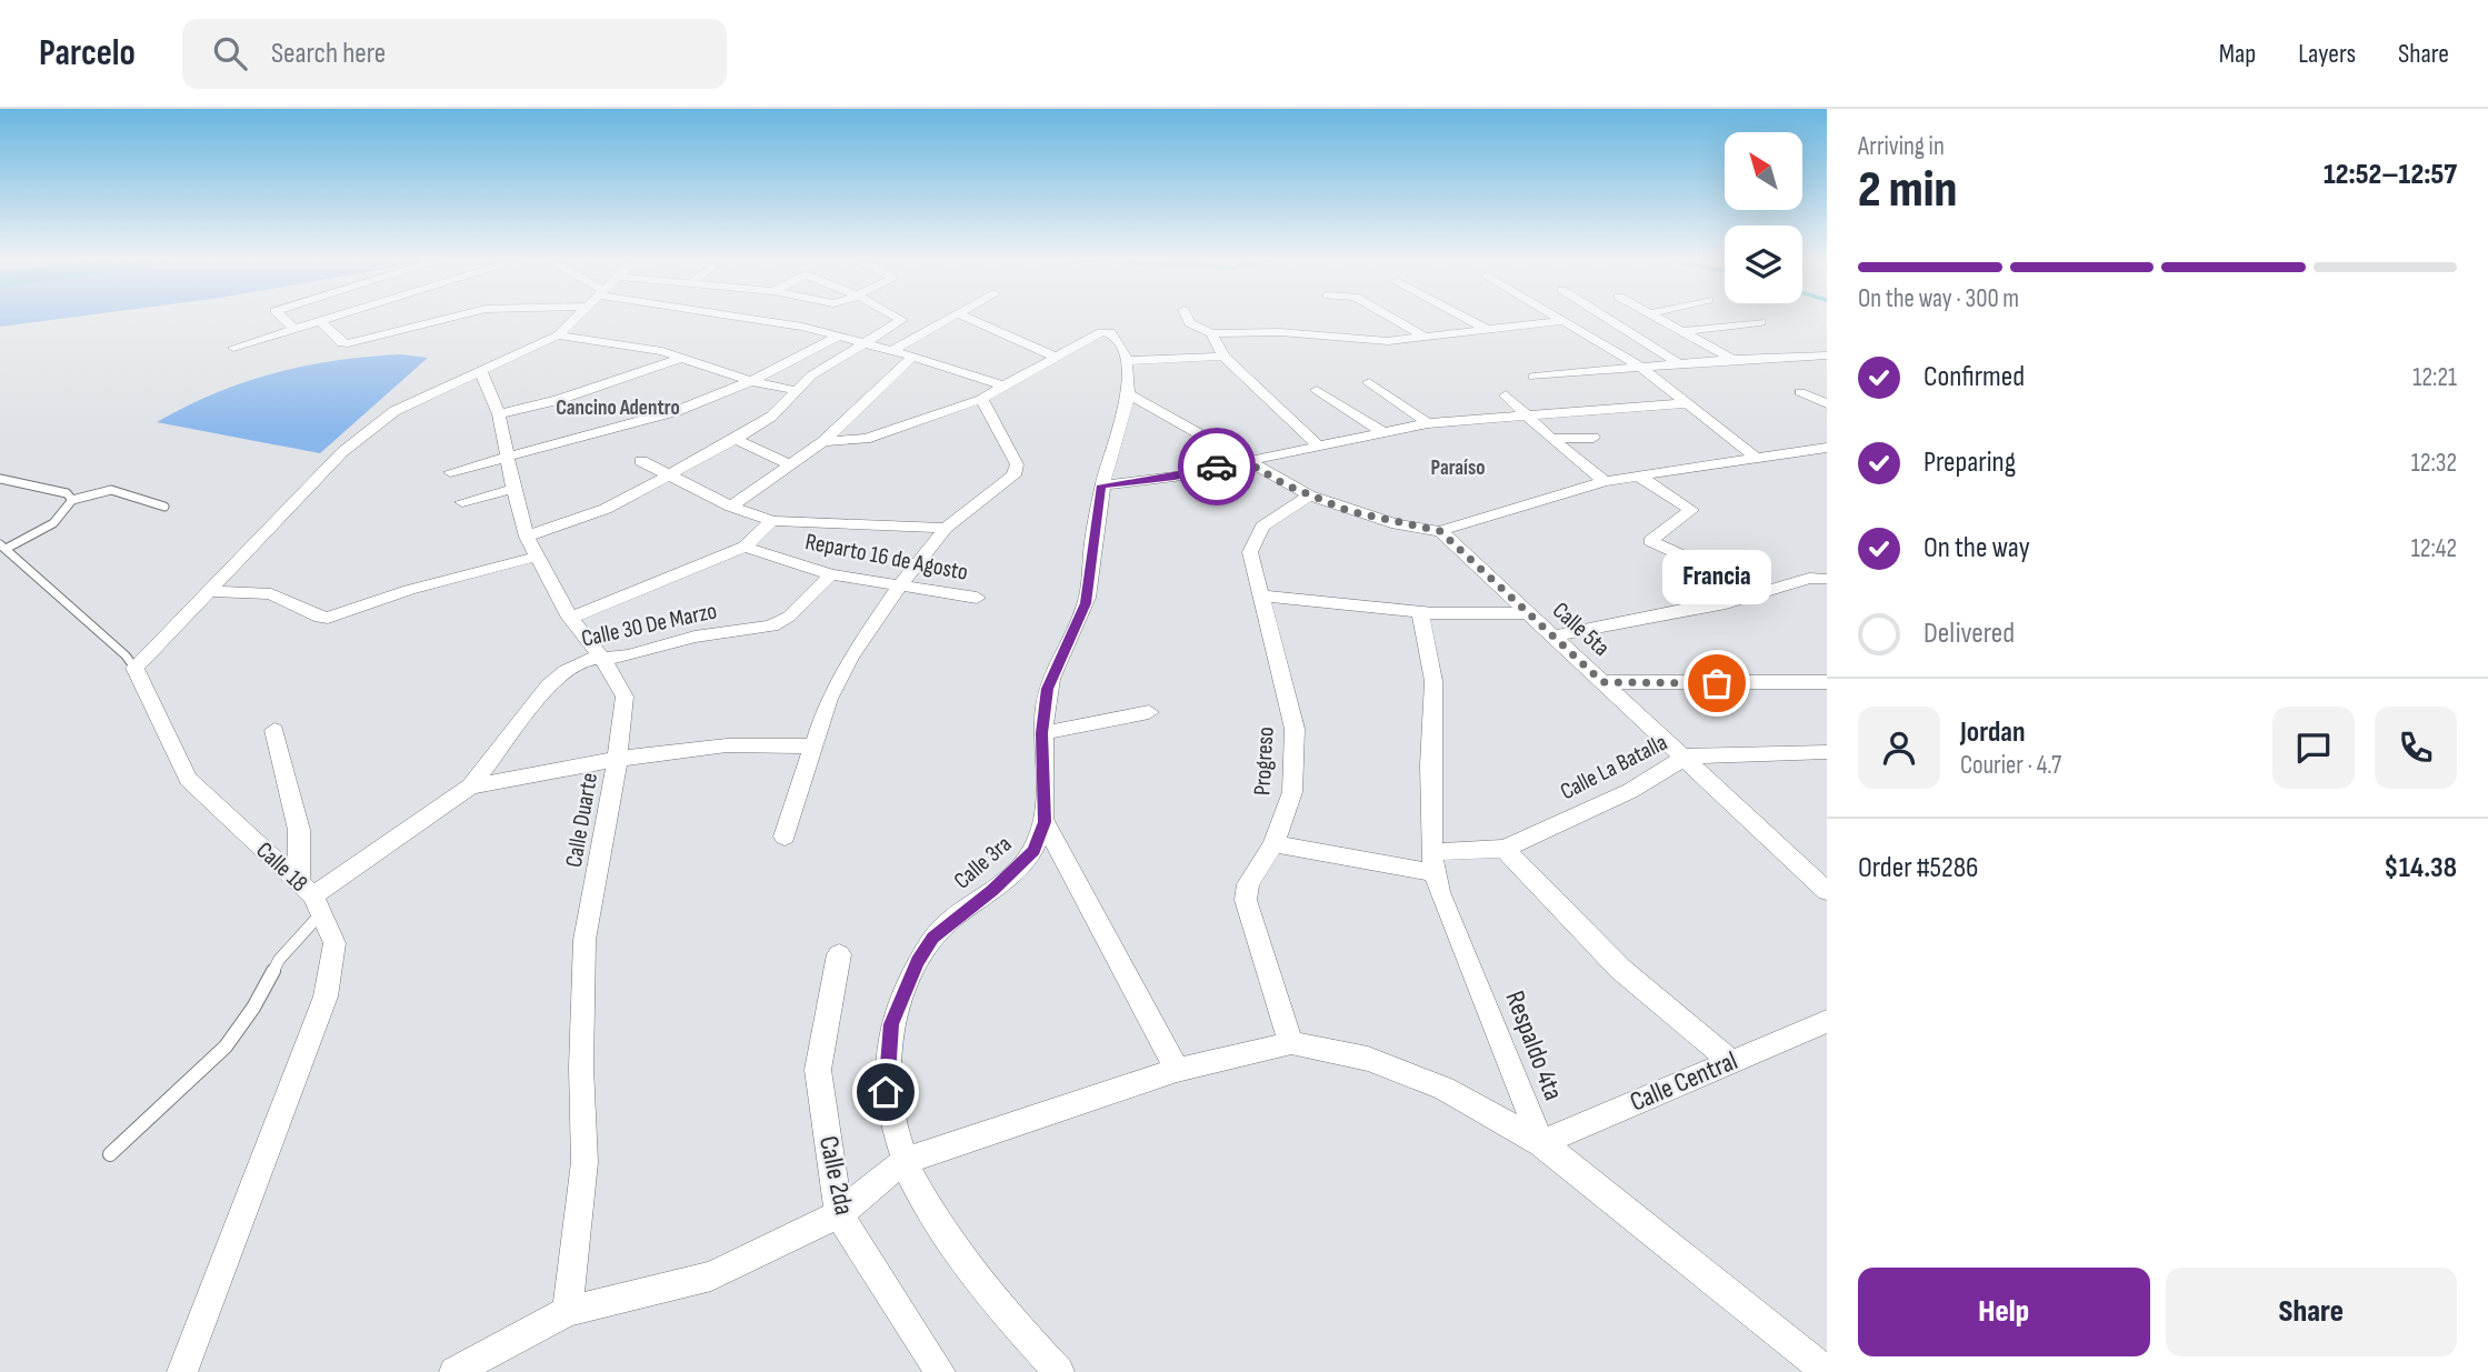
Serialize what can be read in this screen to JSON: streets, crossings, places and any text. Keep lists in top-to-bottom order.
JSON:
{
  "streets": {
    "street": [
      "Reparto 16 de Agosto",
      "Calle 30 De Marzo",
      "Calle 5ta",
      "Progreso",
      "Calle La Batalla",
      "Calle Duarte",
      "Calle 3ra",
      "Calle 18",
      "Respaldo 4ta",
      "Calle Central",
      "Calle 2da"
    ]
  },
  "crossings": [
    ["Reparto 16 de Agosto", "Calle 30 De Marzo"],
    ["Calle 30 De Marzo", "Calle Duarte"],
    ["Calle 30 De Marzo", "Calle 18"],
    ["Calle 5ta", "Calle La Batalla"],
    ["Progreso", "Calle La Batalla"],
    ["Calle La Batalla", "Respaldo 4ta"],
    ["Respaldo 4ta", "Calle Central"]
  ],
  "districts": ["Cancino Adentro", "Paraíso"],
  "places": ["Francia"],
  "north": "top left",
  "page": {
    "header": "Parcelo",
    "search": "Search here",
    "nav": ["Map", "Layers", "Share"],
    "heading": ["2 min", "Arriving in", "12:52–12:57"],
    "panel": [
      "Jordan",
      "Courier · 4.7",
      "Order #5286",
      "$14.38"
    ],
    "bar": "On the way · 300 m",
    "list": [
      ["Confirmed", "12:21"],
      ["Preparing", "12:32"],
      ["On the way", "12:42"],
      "Delivered"
    ],
    "bubble": "Francia",
    "buttons": ["Help", "Share"]
  }
}
